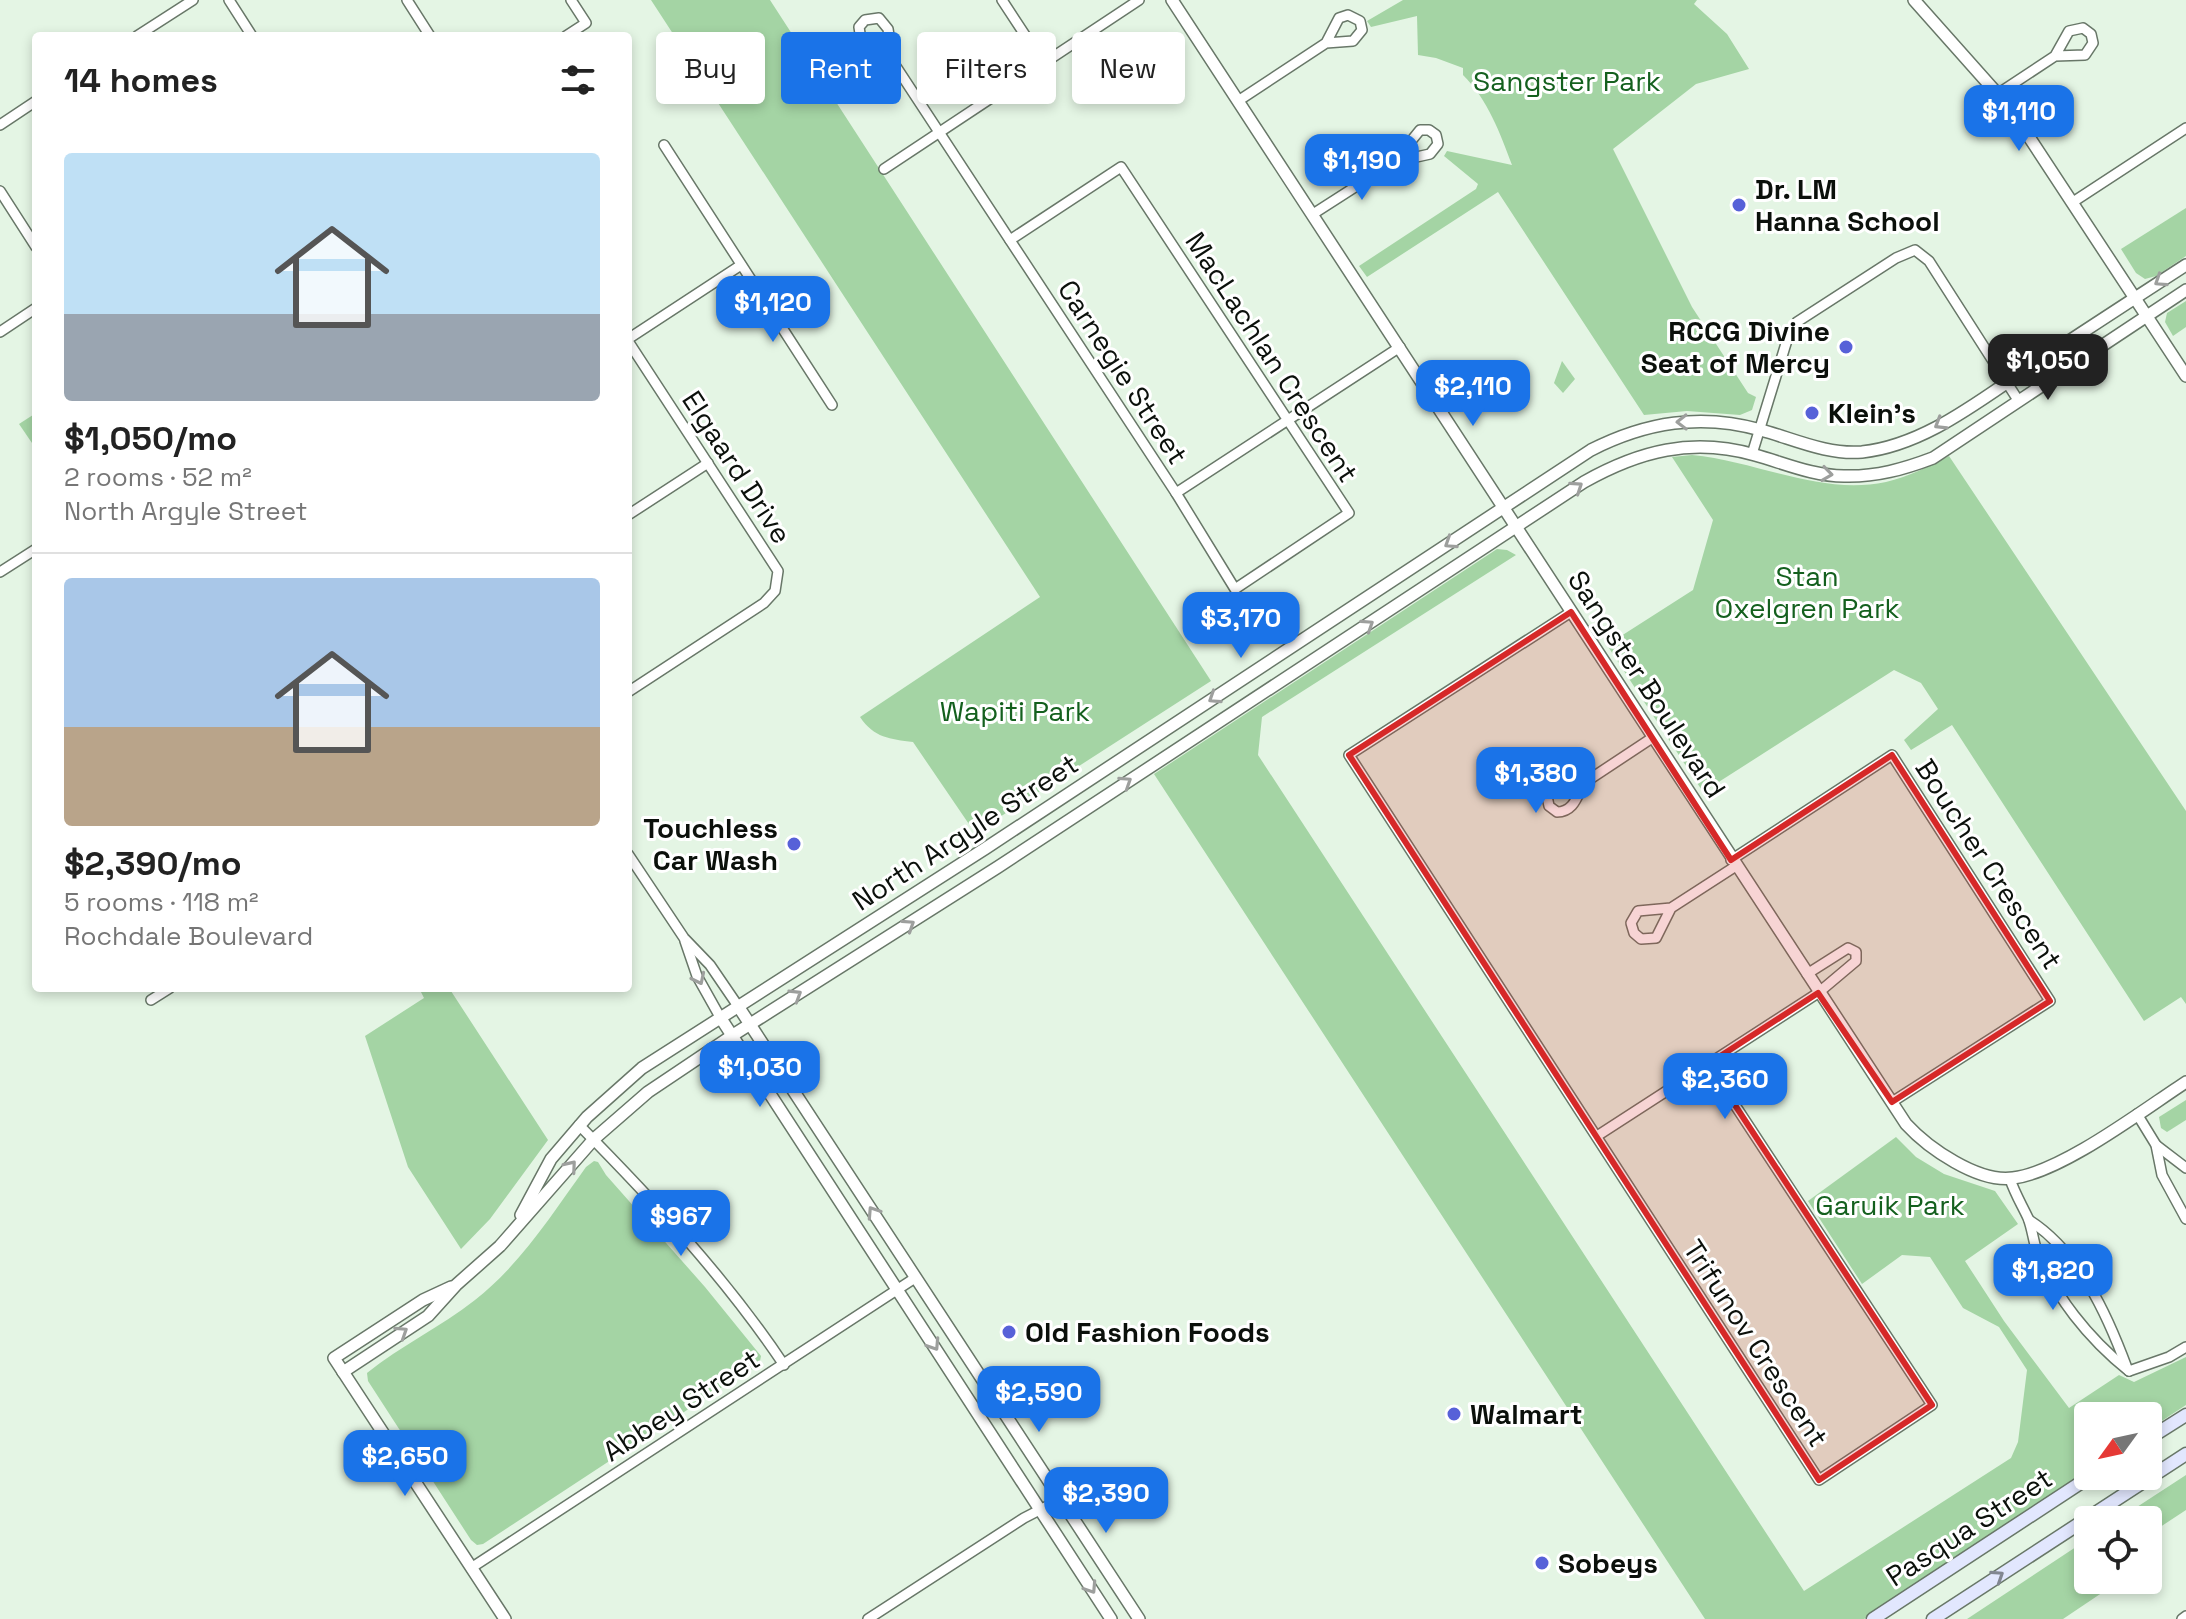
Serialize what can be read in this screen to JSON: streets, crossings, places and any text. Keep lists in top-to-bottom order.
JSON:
{
  "streets": {
    "main road": ["Pasqua Street"],
    "street": [
      "MacLachlan Crescent",
      "Carnegie Street",
      "Elgaard Drive",
      "Sangster Boulevard",
      "North Argyle Street",
      "Boucher Crescent",
      "Trifunov Crescent",
      "Abbey Street"
    ]
  },
  "crossings": [
    ["MacLachlan Crescent", "Carnegie Street"],
    ["Carnegie Street", "Sangster Boulevard"],
    ["Sangster Boulevard", "North Argyle Street"],
    ["Sangster Boulevard", "Boucher Crescent"],
    ["Sangster Boulevard", "Trifunov Crescent"]
  ],
  "parks": [
    "Sangster Park",
    "Stan Oxelgren Park",
    "Wapiti Park",
    "Garuik Park"
  ],
  "places": [
    "Dr. LM Hanna School",
    "RCCG Divine Seat of Mercy",
    "Klein's",
    "Touchless Car Wash",
    "Old Fashion Foods",
    "Walmart",
    "Sobeys"
  ],
  "north": "bottom left",
  "page": {
    "chip": [
      "Buy",
      "Rent",
      "Filters",
      "New"
    ],
    "heading": "14 homes",
    "price": [
      "$1,110",
      "$1,190",
      "$1,120",
      "$1,050",
      "$2,110",
      "$3,170",
      "$1,380",
      "$1,030",
      "$2,360",
      "$967",
      "$1,820",
      "$2,590",
      "$2,650",
      "$2,390"
    ],
    "list": [
      {
        "name": "$1,050/mo",
        "note": "2 rooms · 52 m² · North Argyle Street"
      },
      {
        "name": "$2,390/mo",
        "note": "5 rooms · 118 m² · Rochdale Boulevard"
      }
    ]
  }
}
